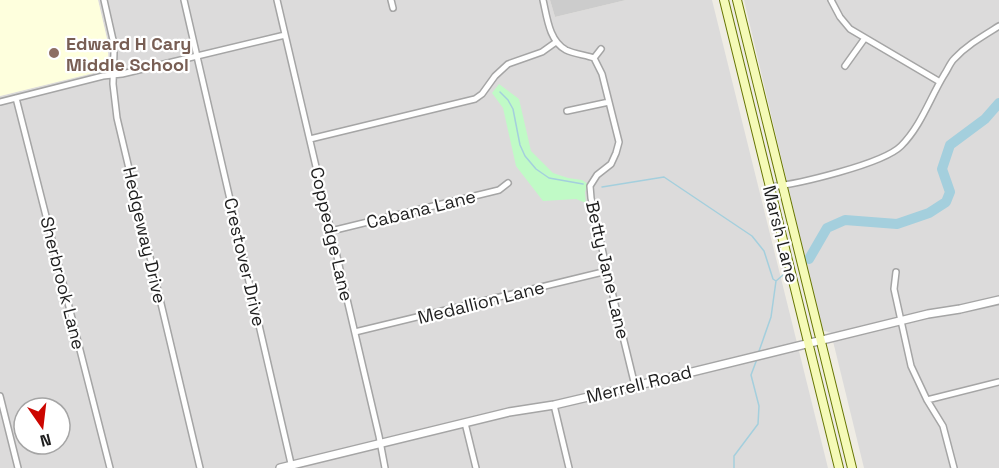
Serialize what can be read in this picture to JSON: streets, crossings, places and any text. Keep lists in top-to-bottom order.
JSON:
{
  "streets": {
    "main road": ["Marsh Lane"],
    "street": [
      "Cabana Lane",
      "Coppedge Lane",
      "Hedgeway Drive",
      "Crestover Drive",
      "Betty Jane Lane",
      "Sherbrook Lane",
      "Medallion Lane",
      "Merrell Road"
    ]
  },
  "crossings": [
    ["Cabana Lane", "Coppedge Lane"],
    ["Coppedge Lane", "Medallion Lane"],
    ["Coppedge Lane", "Merrell Road"],
    ["Marsh Lane", "Merrell Road"],
    ["Crestover Drive", "Merrell Road"],
    ["Betty Jane Lane", "Medallion Lane"],
    ["Betty Jane Lane", "Merrell Road"]
  ],
  "places": ["Edward H Cary Middle School"],
  "north": "bottom"
}
